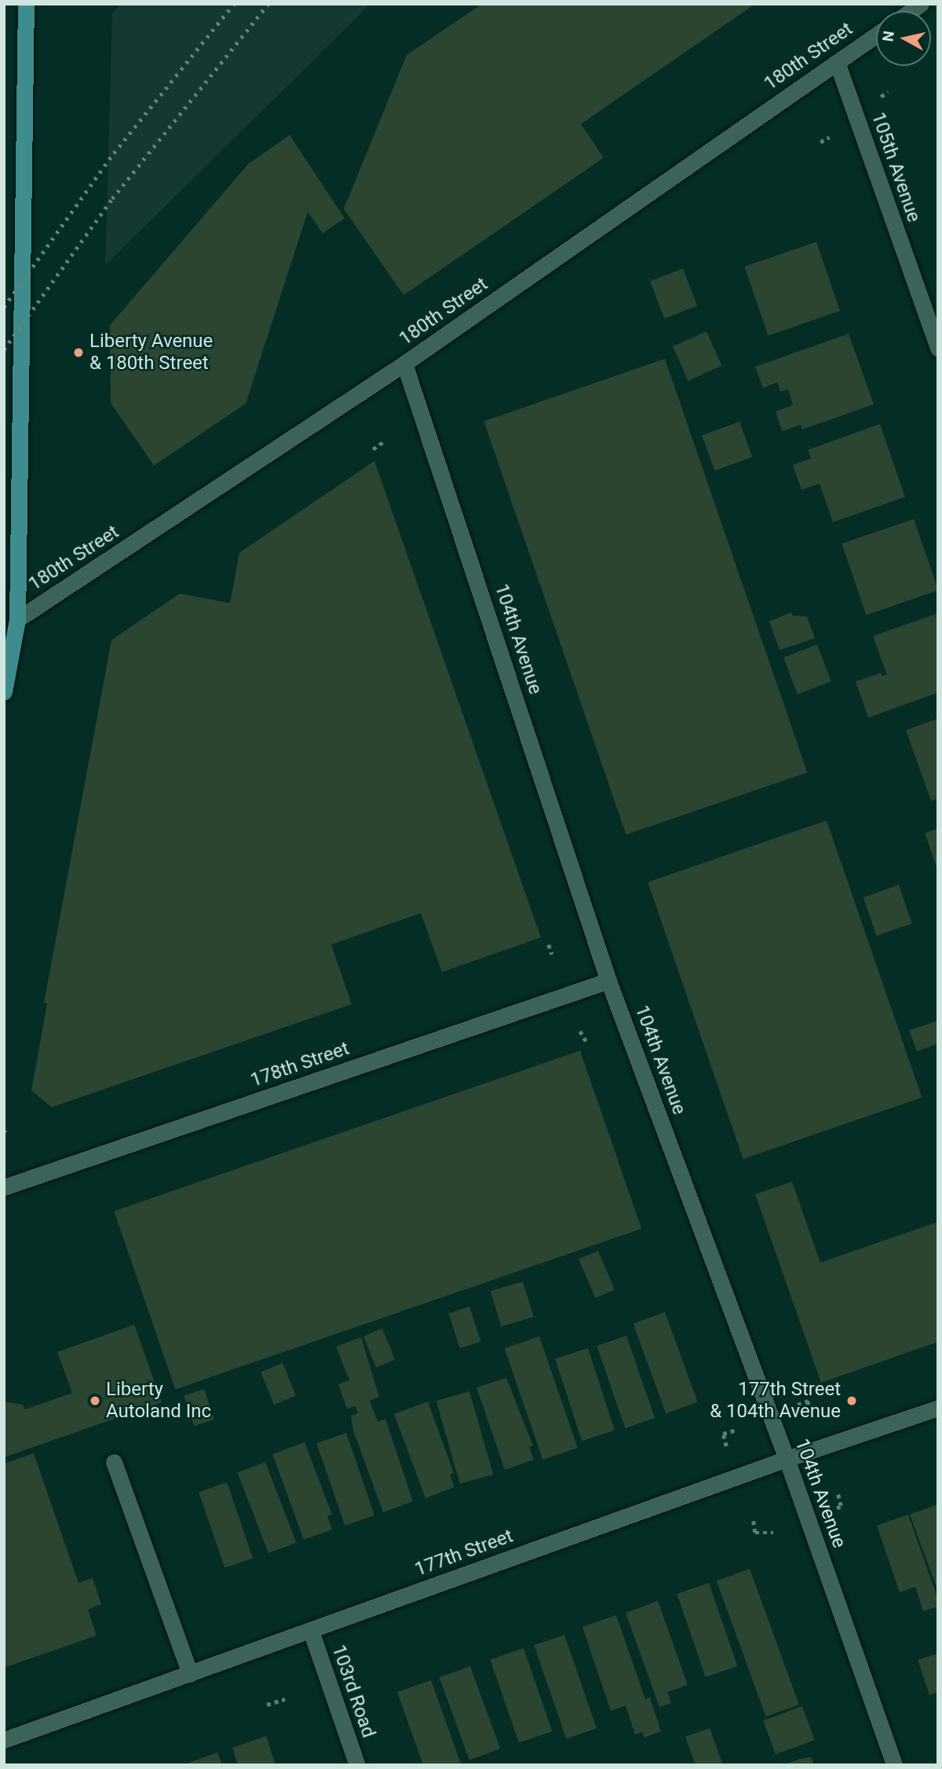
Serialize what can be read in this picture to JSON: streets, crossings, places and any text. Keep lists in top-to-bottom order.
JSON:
{
  "streets": {
    "street": [
      "180th Street",
      "105th Avenue",
      "104th Avenue",
      "178th Street",
      "177th Street",
      "103rd Road"
    ]
  },
  "crossings": [
    ["180th Street", "105th Avenue"],
    ["180th Street", "104th Avenue"],
    ["104th Avenue", "178th Street"],
    ["104th Avenue", "177th Street"],
    ["177th Street", "103rd Road"]
  ],
  "places": ["Liberty Avenue & 180th Street", "Liberty Autoland Inc", "177th Street & 104th Avenue"],
  "north": "left"
}
